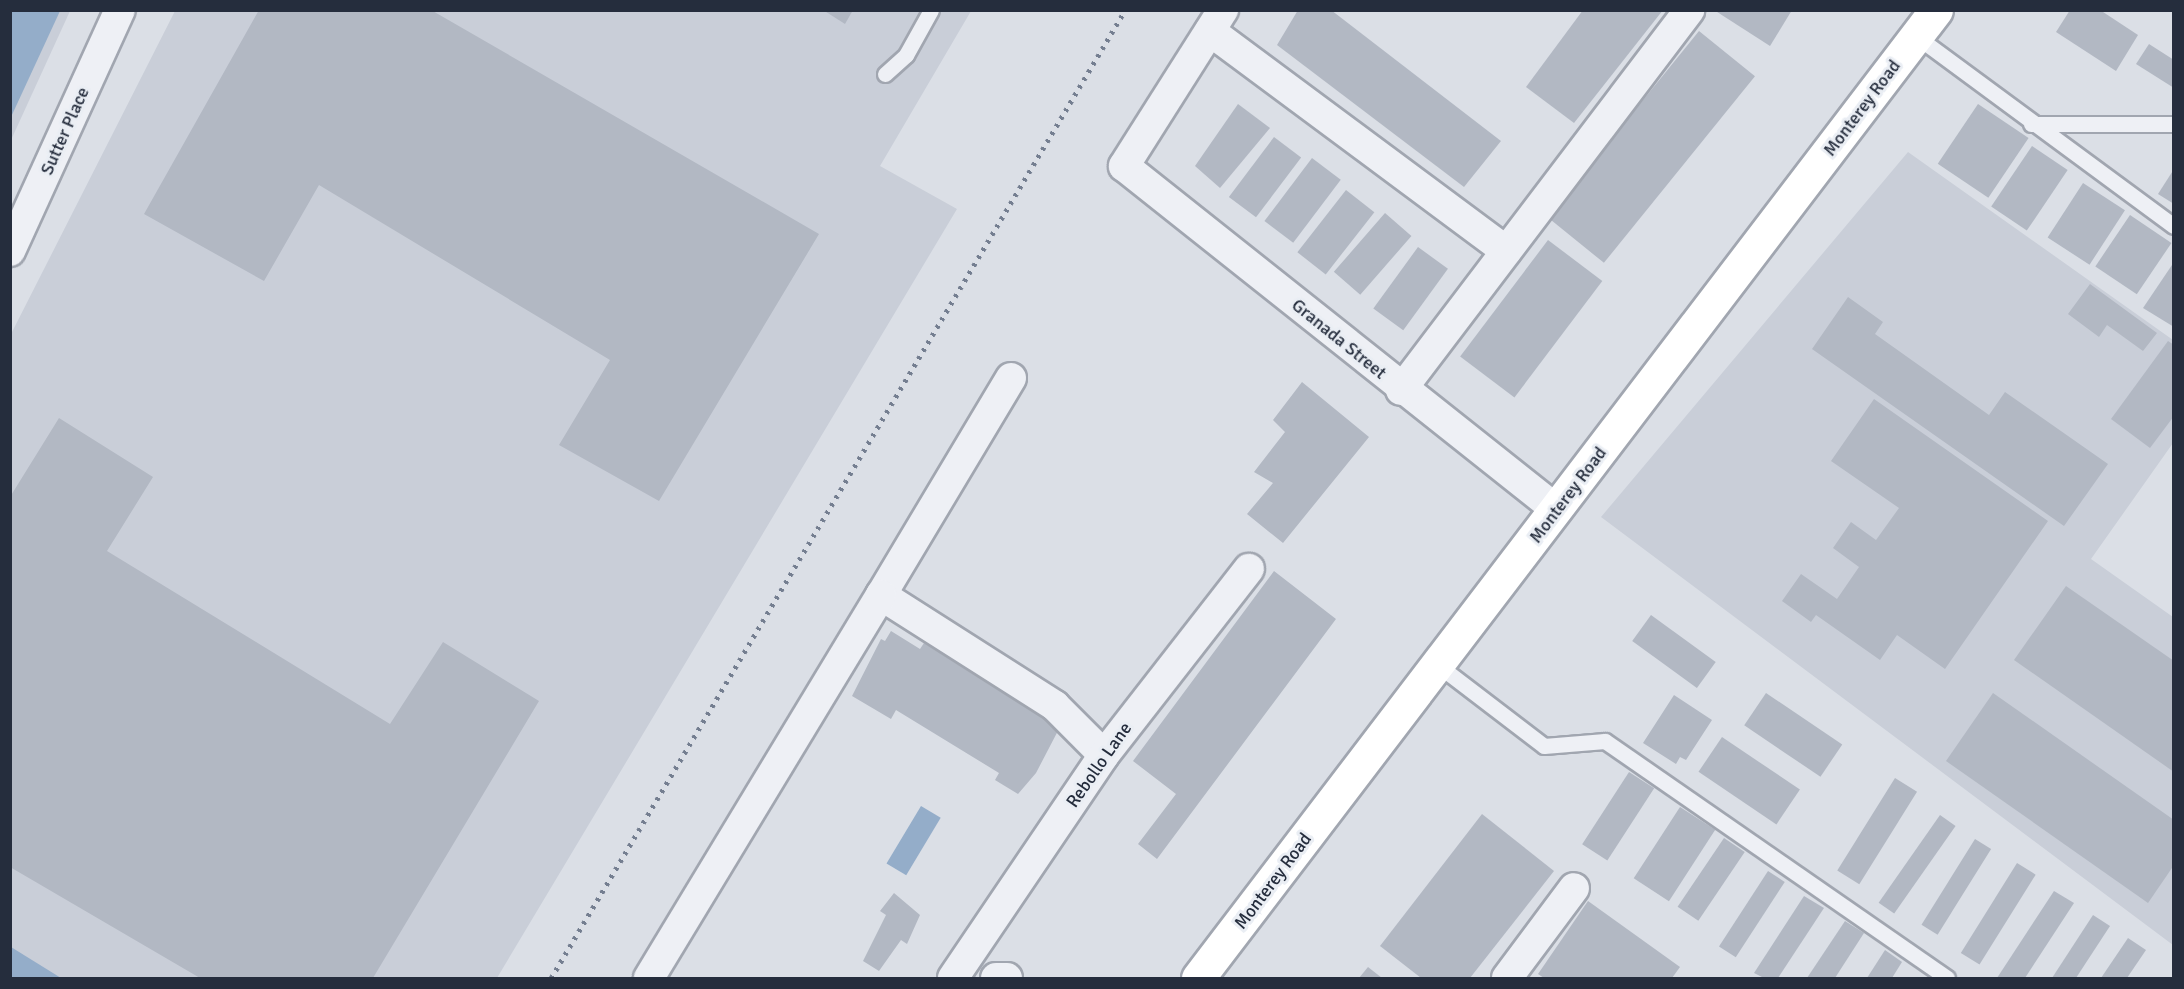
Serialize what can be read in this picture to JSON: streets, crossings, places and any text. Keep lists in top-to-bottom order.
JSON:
{
  "streets": {
    "main road": ["Monterey Road"],
    "street": ["Sutter Place", "Granada Street", "Rebollo Lane"]
  },
  "crossings": [
    ["Monterey Road", "Granada Street"]
  ]
}
